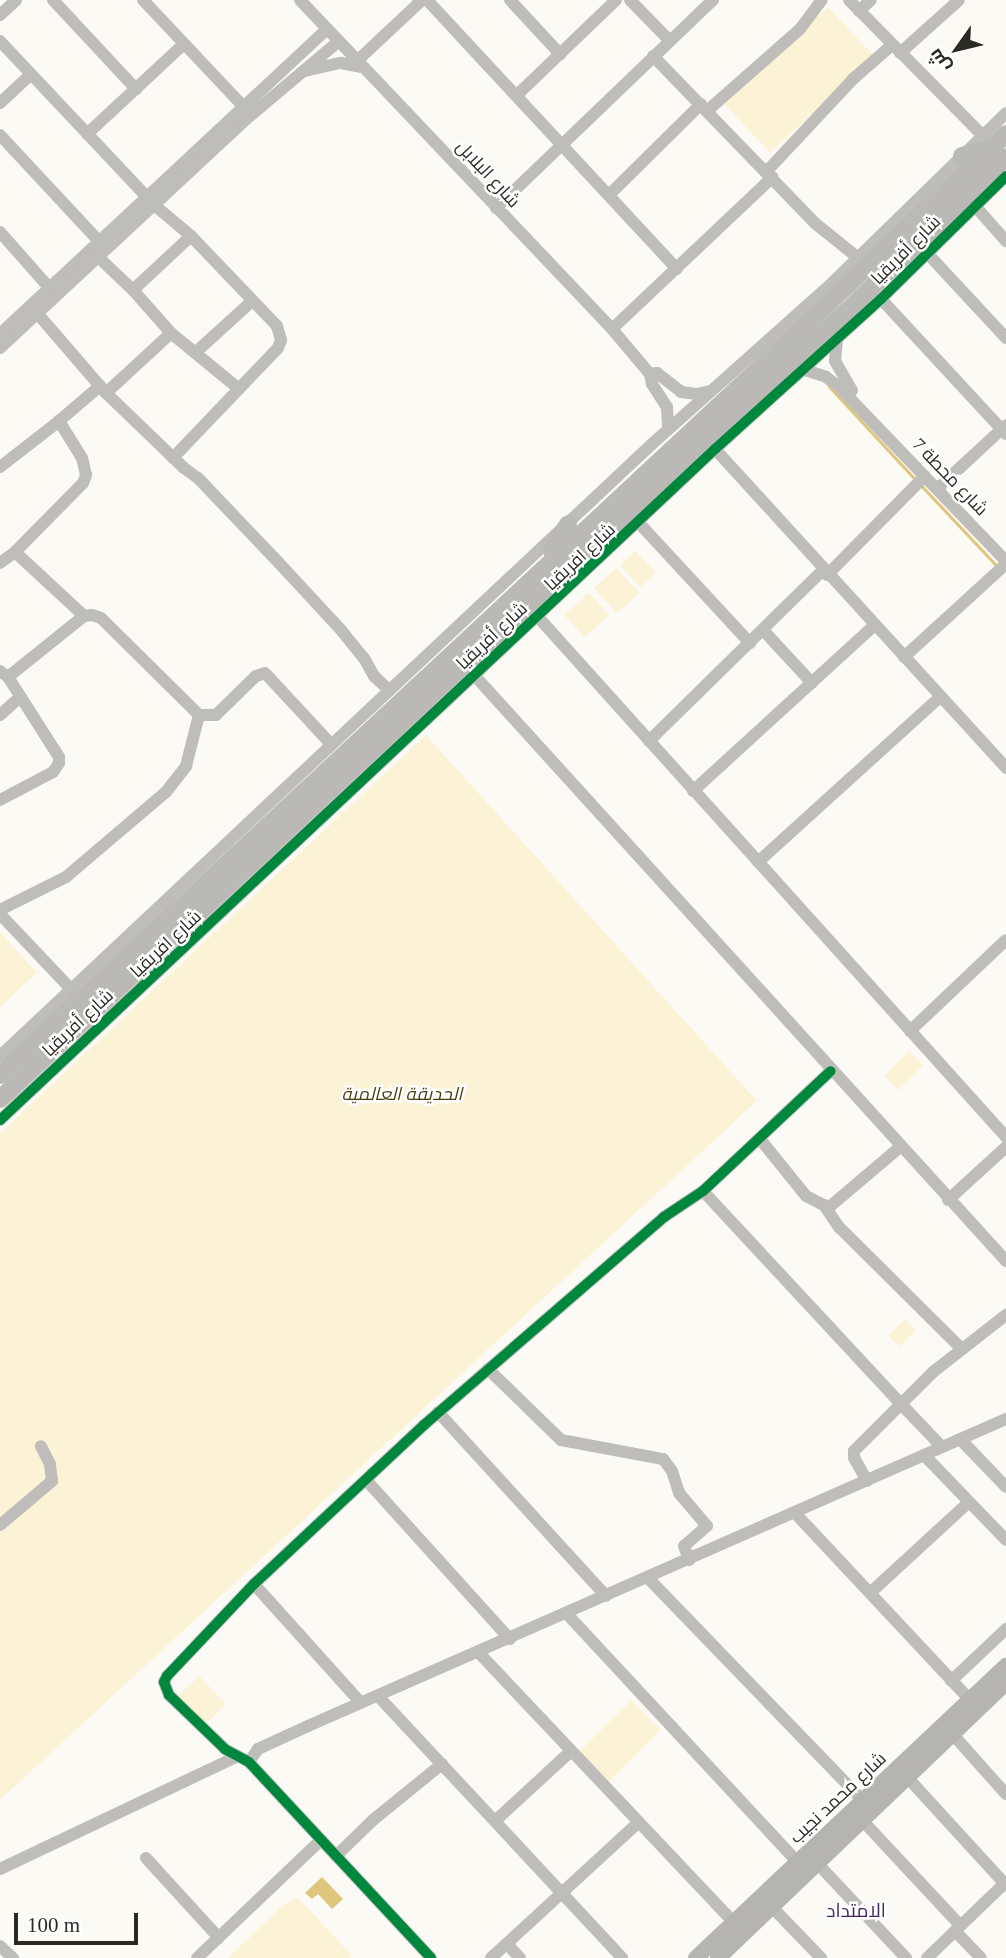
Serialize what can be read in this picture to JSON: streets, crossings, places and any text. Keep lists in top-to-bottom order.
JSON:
{
  "streets": {
    "highway": ["شارع افريقيا"],
    "main road": ["شارع محمد نجيب"],
    "street": ["شارع البلابل", "شارع أفريقيا", "شارع محطة 7"]
  },
  "crossings": [
    ["شارع البلابل", "شارع أفريقيا"],
    ["شارع أفريقيا", "شارع افريقيا"]
  ],
  "districts": ["الامتداد"],
  "parks": ["الحديقة العالمية"],
  "scale_bar": "100 m",
  "north": "bottom left"
}
